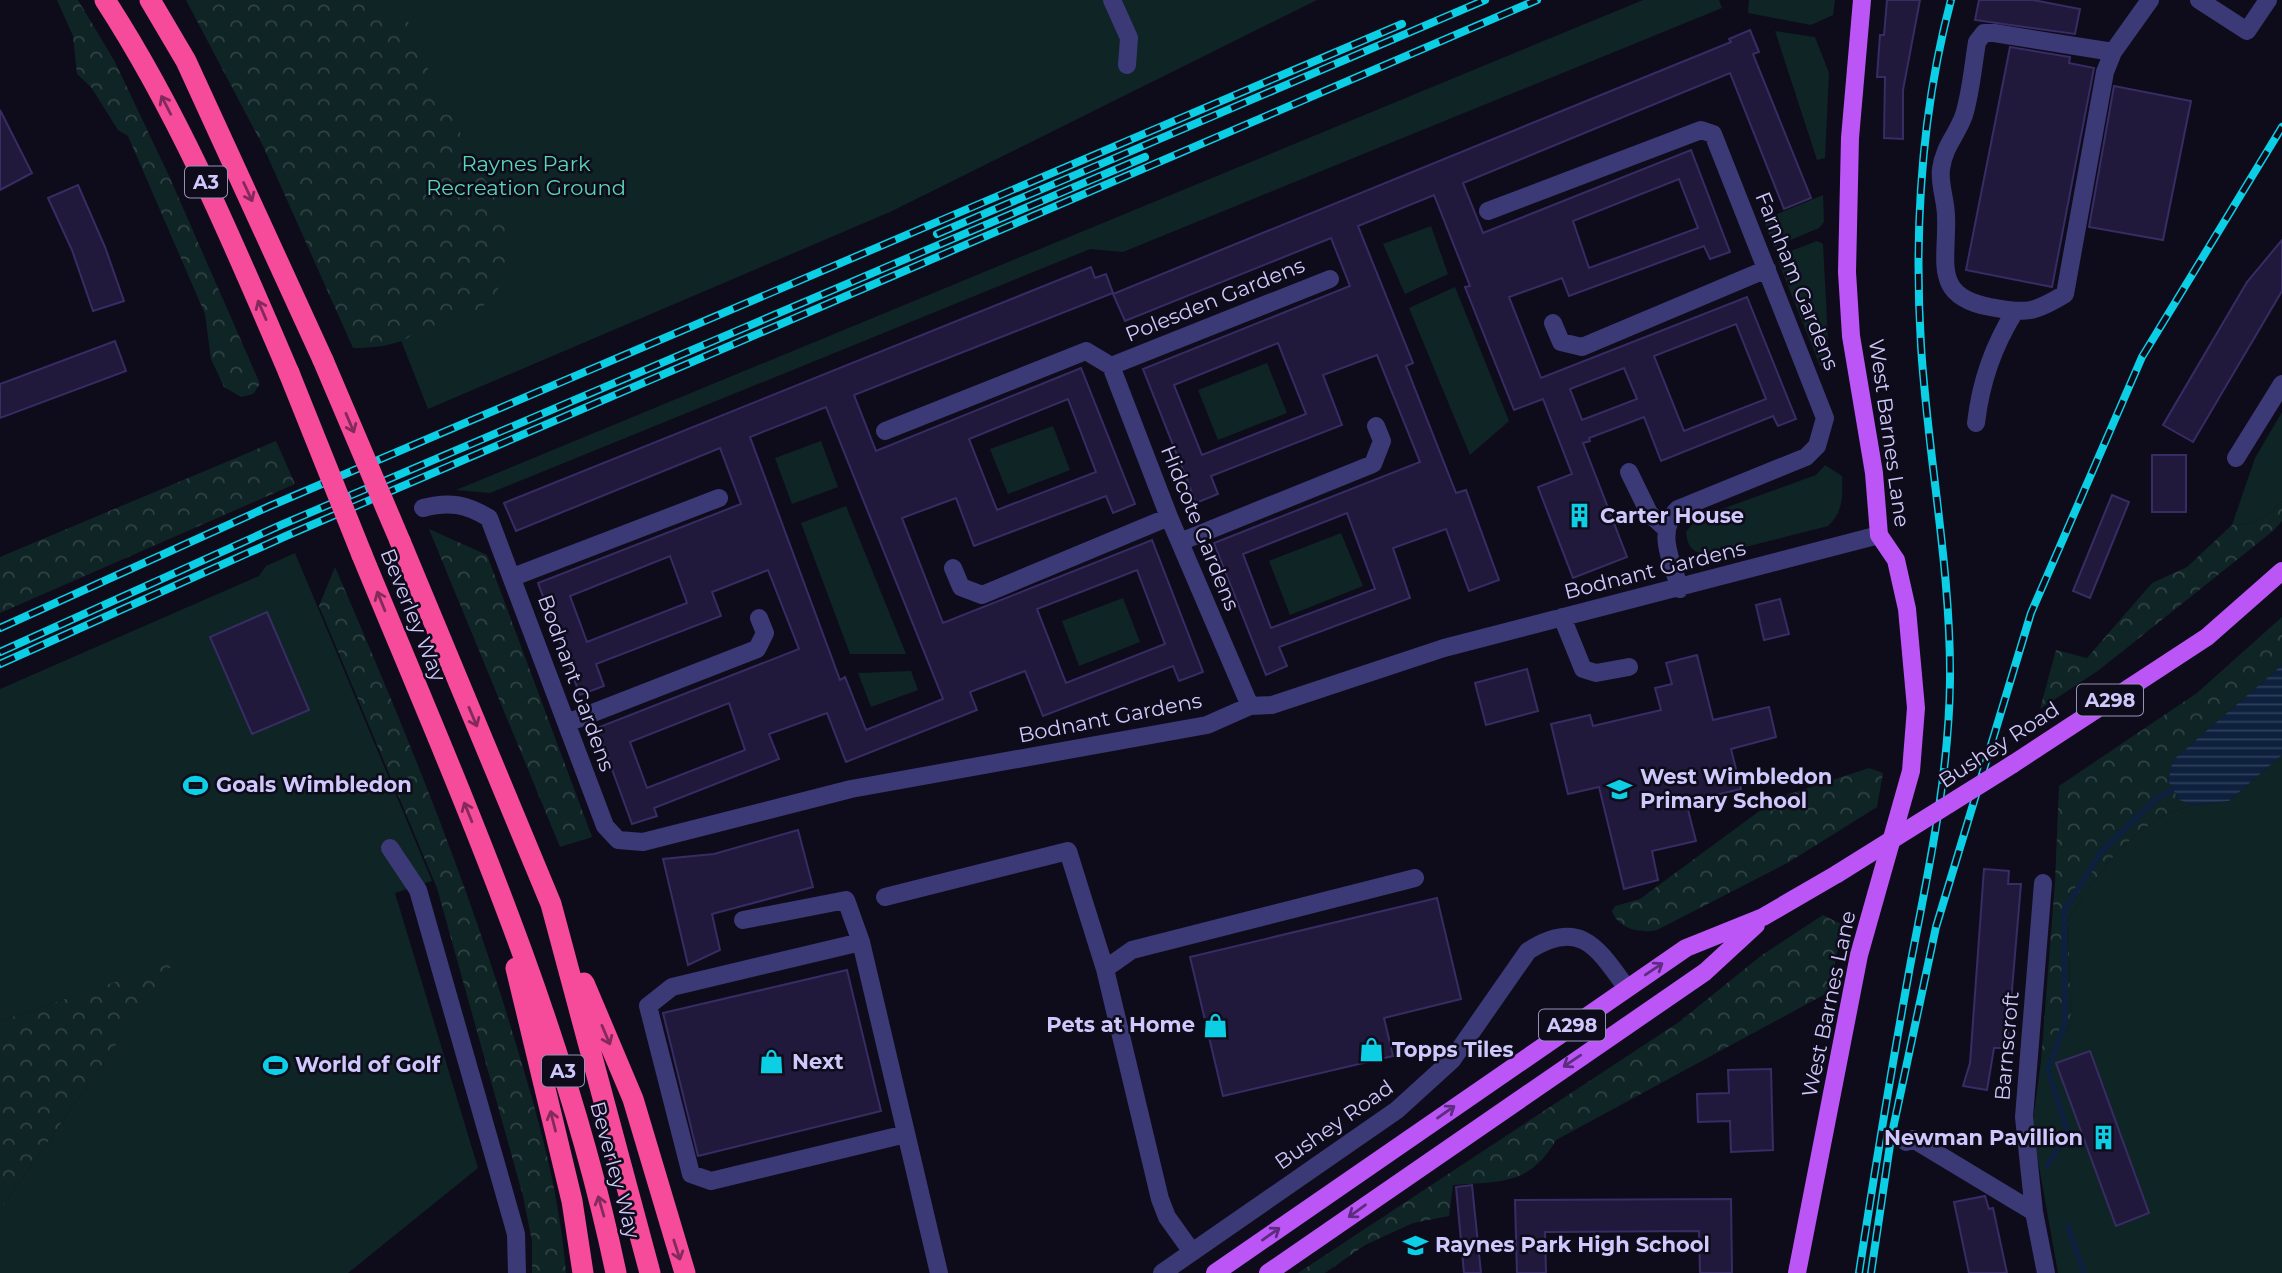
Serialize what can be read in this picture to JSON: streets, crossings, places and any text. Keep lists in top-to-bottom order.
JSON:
{
  "streets": {
    "highway": ["A3", "Beverley Way"],
    "main road": ["West Barnes Lane", "A298", "Bushey Road"],
    "street": [
      "Farnham Gardens",
      "Polesden Gardens",
      "Hidcote Gardens",
      "Bodnant Gardens",
      "Barnscroft"
    ]
  },
  "crossings": [
    ["Polesden Gardens", "Hidcote Gardens"],
    ["West Barnes Lane", "Bodnant Gardens"],
    ["Hidcote Gardens", "Bodnant Gardens"]
  ],
  "parks": ["Raynes Park Recreation Ground"],
  "places": {
    "building": ["Carter House", "Newman Pavillion"],
    "sports": ["Goals Wimbledon", "World of Golf"],
    "school or university": ["West Wimbledon Primary School", "Raynes Park High School"],
    "shop": ["Pets at Home", "Topps Tiles", "Next"]
  }
}
